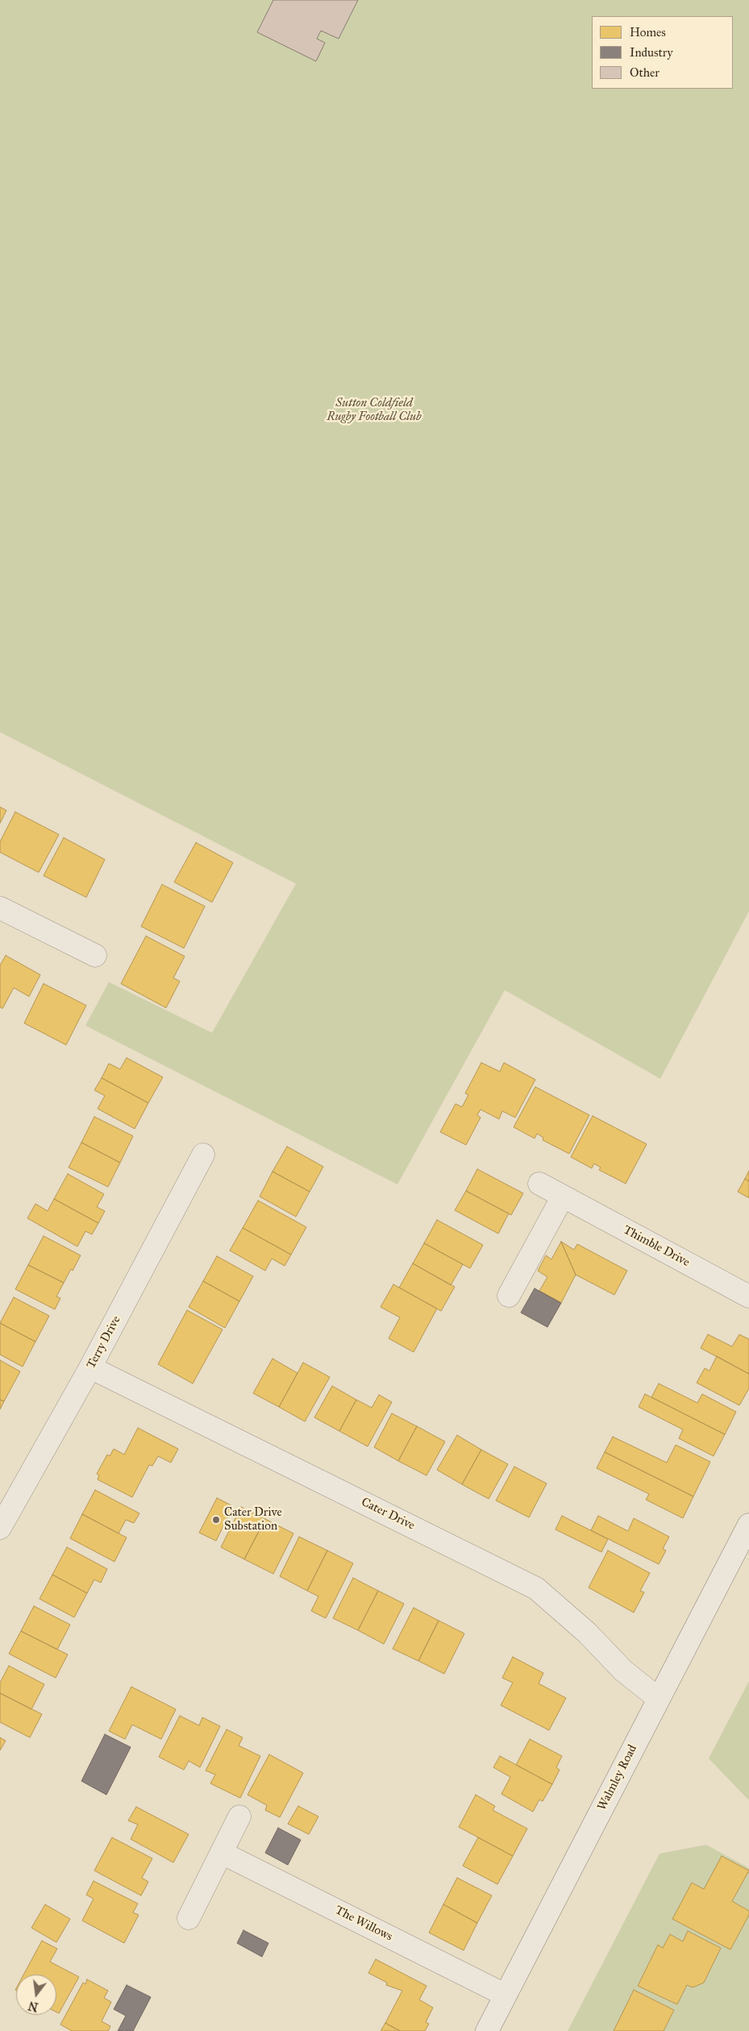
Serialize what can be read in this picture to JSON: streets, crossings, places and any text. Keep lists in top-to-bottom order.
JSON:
{
  "streets": {
    "street": [
      "Thimble Drive",
      "Terry Drive",
      "Cater Drive",
      "Walmley Road",
      "The Willows"
    ]
  },
  "crossings": [
    ["Terry Drive", "Cater Drive"],
    ["Cater Drive", "Walmley Road"],
    ["Walmley Road", "The Willows"]
  ],
  "parks": ["Sutton Coldfield Rugby Football Club"],
  "places": ["Cater Drive Substation"],
  "legend": ["Homes", "Industry", "Other"],
  "north": "bottom"
}
